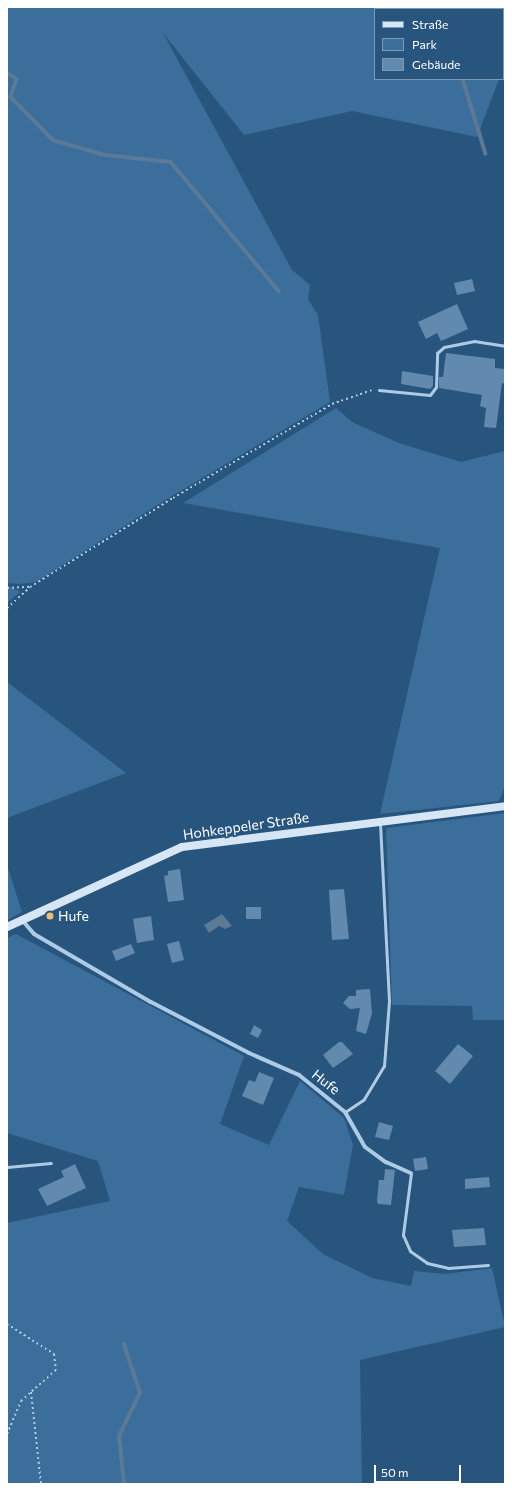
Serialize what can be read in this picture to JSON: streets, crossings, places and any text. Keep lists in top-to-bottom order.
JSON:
{
  "streets": {
    "street": ["Hohkeppeler Straße", "Hufe"]
  },
  "crossings": [
    ["Hohkeppeler Straße", "Hufe"]
  ],
  "places": ["Hufe"],
  "legend": ["Straße", "Park", "Gebäude"],
  "scale_bar": "50 m"
}
